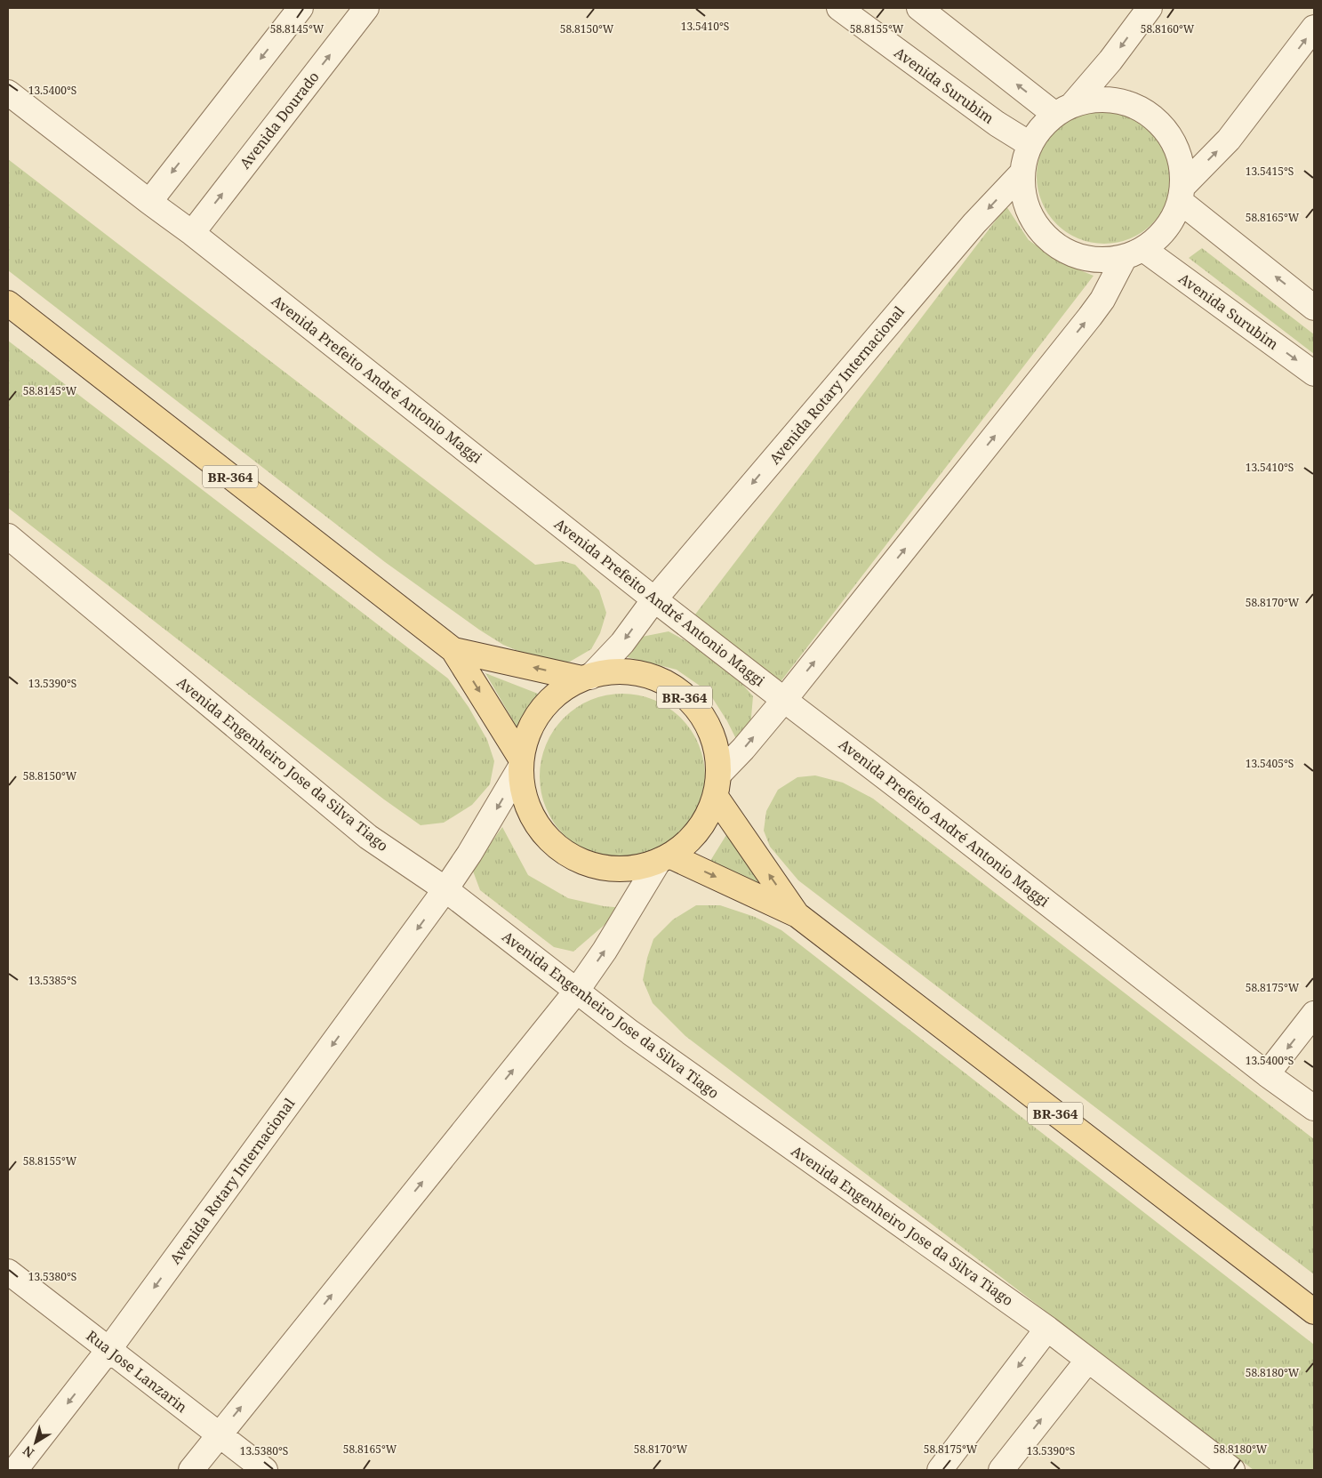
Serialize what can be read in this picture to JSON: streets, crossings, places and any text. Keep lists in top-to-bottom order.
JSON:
{
  "streets": {
    "main road": ["BR-364"],
    "street": [
      "Avenida Surubim",
      "Avenida Dourado",
      "Avenida Prefeito André Antonio Maggi",
      "Avenida Rotary Internacional",
      "Avenida Engenheiro Jose da Silva Tiago",
      "Rua Jose Lanzarin"
    ]
  },
  "crossings": [
    ["Avenida Dourado", "Avenida Prefeito André Antonio Maggi"],
    ["Avenida Prefeito André Antonio Maggi", "Avenida Rotary Internacional"],
    ["Avenida Rotary Internacional", "BR-364"],
    ["Avenida Rotary Internacional", "Avenida Engenheiro Jose da Silva Tiago"],
    ["Avenida Rotary Internacional", "Rua Jose Lanzarin"]
  ],
  "north": "bottom left",
  "coordinates": [
    "13.5410°S",
    "58.8145°W",
    "58.8150°W",
    "58.8155°W",
    "58.8160°W",
    "13.5400°S",
    "13.5415°S",
    "58.8165°W",
    "58.8170°W",
    "13.5390°S",
    "13.5405°S",
    "13.5385°S",
    "58.8175°W",
    "13.5380°S",
    "58.8180°W"
  ]
}
